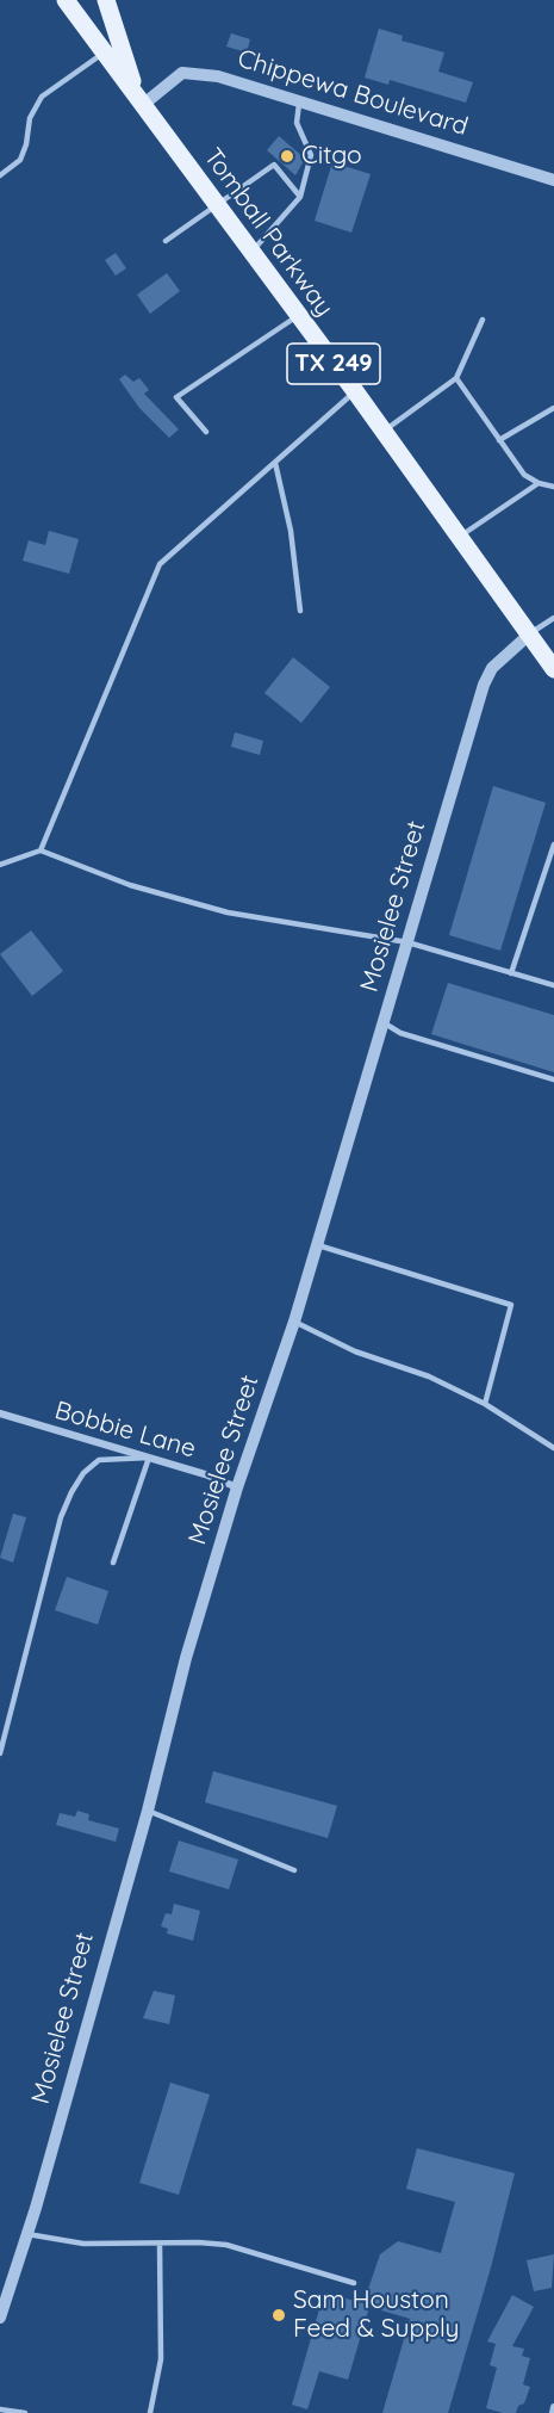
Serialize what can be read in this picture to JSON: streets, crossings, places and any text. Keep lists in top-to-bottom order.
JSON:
{
  "streets": {
    "main road": ["Tomball Parkway", "TX 249"],
    "street": ["Chippewa Boulevard", "Mosielee Street", "Bobbie Lane"]
  },
  "crossings": [
    ["Chippewa Boulevard", "Tomball Parkway"],
    ["Tomball Parkway", "Mosielee Street"],
    ["Mosielee Street", "Bobbie Lane"]
  ],
  "places": ["Citgo", "Sam Houston Feed & Supply"]
}
